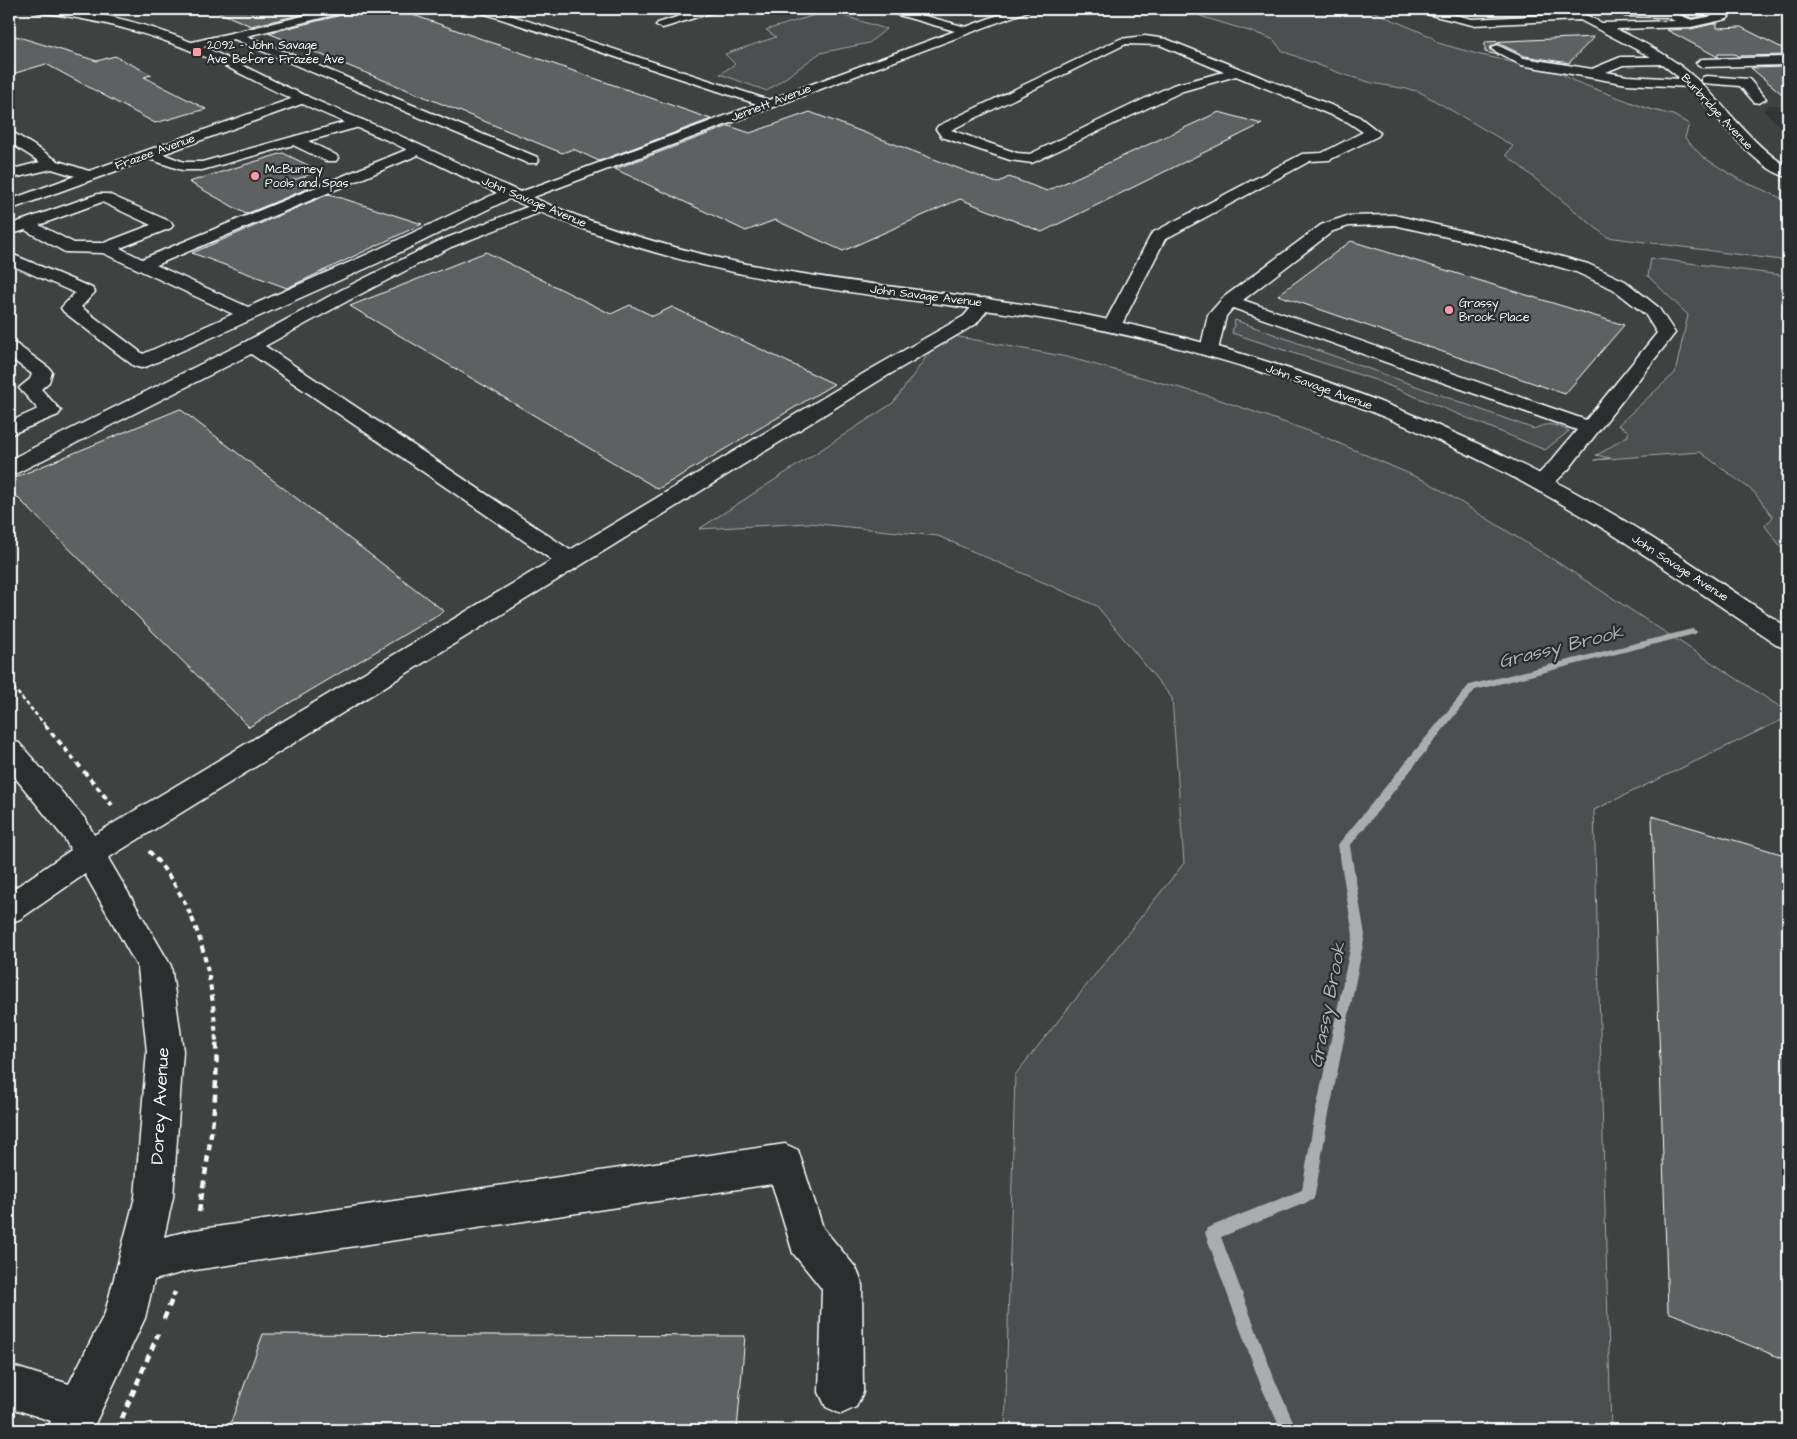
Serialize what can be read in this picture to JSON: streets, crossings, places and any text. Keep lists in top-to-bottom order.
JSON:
{
  "streets": {
    "street": [
      "Jennett Avenue",
      "Burbridge Avenue",
      "Frazee Avenue",
      "John Savage Avenue",
      "Dorey Avenue"
    ]
  },
  "crossings": [
    ["Jennett Avenue", "John Savage Avenue"],
    ["Frazee Avenue", "John Savage Avenue"]
  ],
  "water": ["Grassy Brook"],
  "places": {
    "transit": ["2092 - John Savage Ave Before Frazee Ave"],
    "other": ["McBurney Pools and Spas", "Grassy Brook Place"]
  }
}
